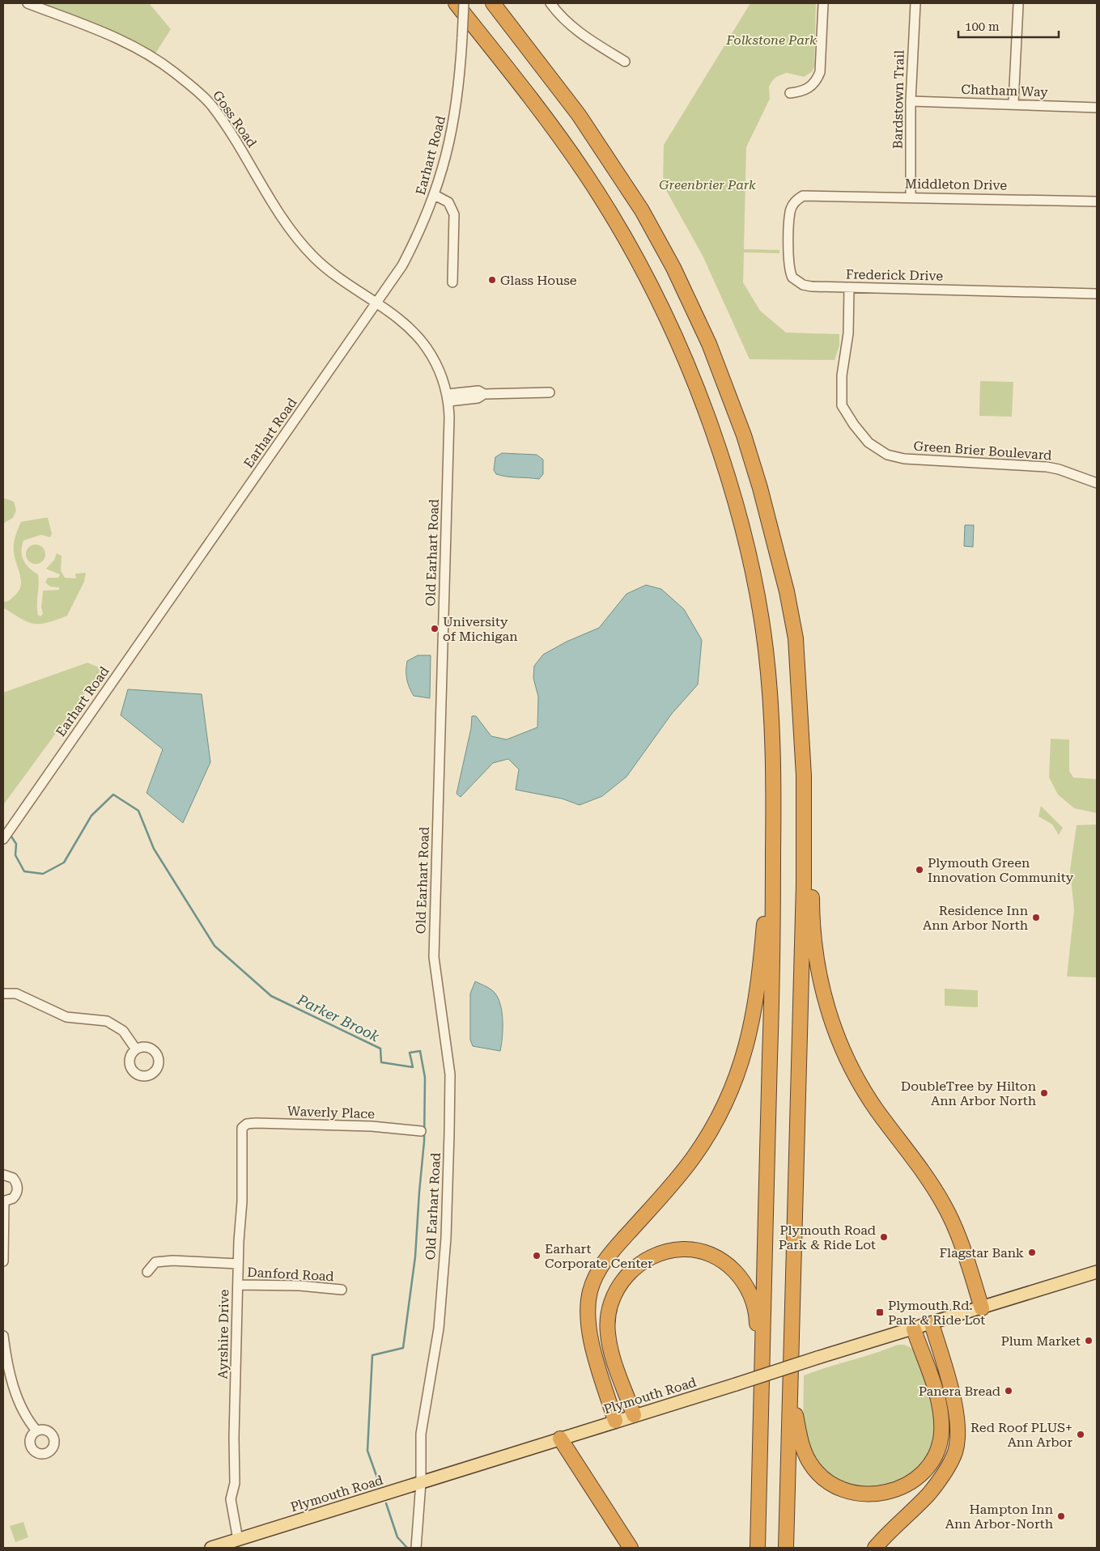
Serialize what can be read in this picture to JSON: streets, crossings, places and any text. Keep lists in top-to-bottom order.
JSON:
{
  "streets": {
    "main road": ["Plymouth Road"],
    "street": [
      "Chatham Way",
      "Bardstown Trail",
      "Goss Road",
      "Earhart Road",
      "Middleton Drive",
      "Frederick Drive",
      "Green Brier Boulevard",
      "Old Earhart Road",
      "Waverly Place",
      "Danford Road",
      "Ayrshire Drive"
    ]
  },
  "crossings": [
    ["Chatham Way", "Bardstown Trail"],
    ["Bardstown Trail", "Middleton Drive"],
    ["Goss Road", "Earhart Road"],
    ["Goss Road", "Old Earhart Road"],
    ["Earhart Road", "Old Earhart Road"],
    ["Middleton Drive", "Frederick Drive"],
    ["Frederick Drive", "Green Brier Boulevard"],
    ["Old Earhart Road", "Plymouth Road"],
    ["Waverly Place", "Ayrshire Drive"],
    ["Danford Road", "Ayrshire Drive"],
    ["Ayrshire Drive", "Plymouth Road"]
  ],
  "water": ["Parker Brook"],
  "parks": ["Folkstone Park", "Greenbrier Park"],
  "places": {
    "other": [
      "Glass House",
      "University of Michigan",
      "Plymouth Green Innovation Community",
      "Residence Inn Ann Arbor North",
      "DoubleTree by Hilton Ann Arbor North",
      "Plymouth Road Park & Ride Lot",
      "Flagstar Bank",
      "Earhart Corporate Center",
      "Plum Market",
      "Panera Bread",
      "Red Roof PLUS+ Ann Arbor",
      "Hampton Inn Ann Arbor-North"
    ],
    "transit": ["Plymouth Rd. Park & Ride Lot"]
  },
  "scale_bar": "100 m"
}
